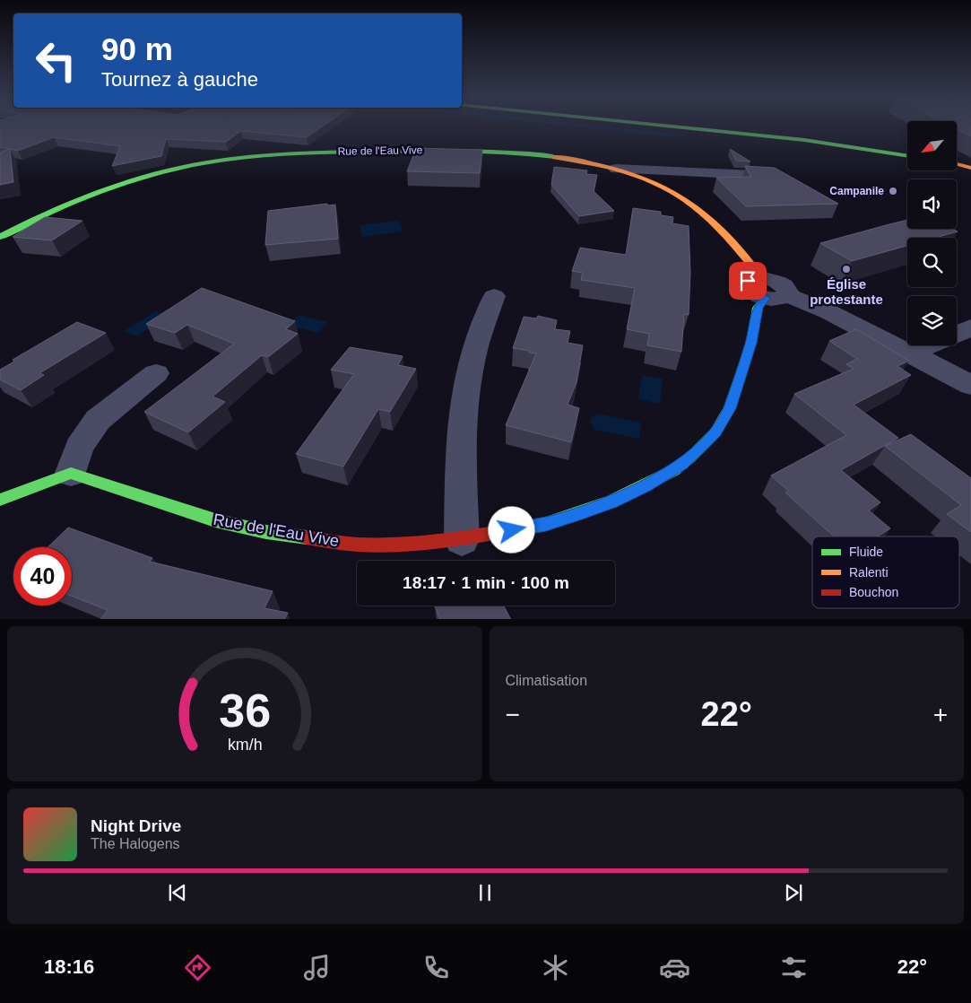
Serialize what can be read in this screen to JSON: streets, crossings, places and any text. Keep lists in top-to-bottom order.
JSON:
{
  "streets": {
    "street": ["Rue de l'Eau Vive"]
  },
  "places": ["Campanile", "Église protestante"],
  "legend": ["Fluide", "Ralenti", "Bouchon"],
  "north": "bottom left",
  "page": {
    "turn": ["90 m", "Tournez à gauche"],
    "limit": "40",
    "trip": "18:17 · 1 min · 100 m",
    "tile": "Climatisation",
    "heat": ["−", "22°", "+"],
    "song": ["Night Drive", "The Halogens"],
    "tabs": ["18:16", "22°"],
    "gauge": ["36", "km/h"]
  }
}
